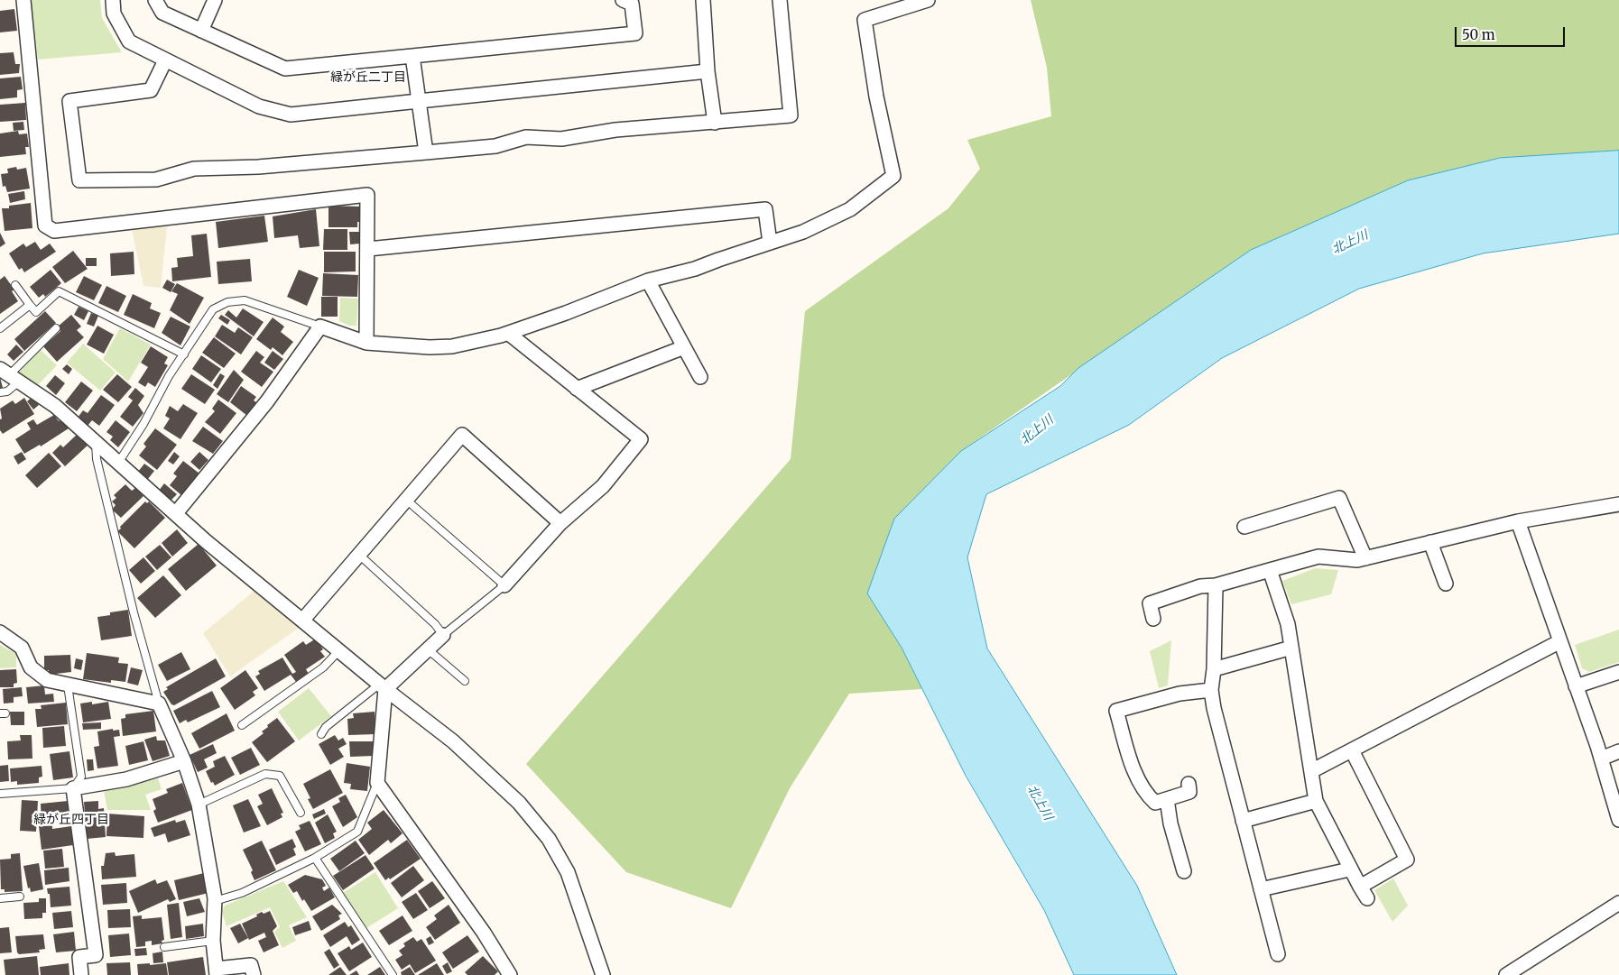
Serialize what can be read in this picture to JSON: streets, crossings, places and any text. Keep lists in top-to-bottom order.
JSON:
{
  "districts": ["緑が丘二丁目", "緑が丘四丁目"],
  "water": ["北上川"],
  "scale_bar": "50 m"
}
